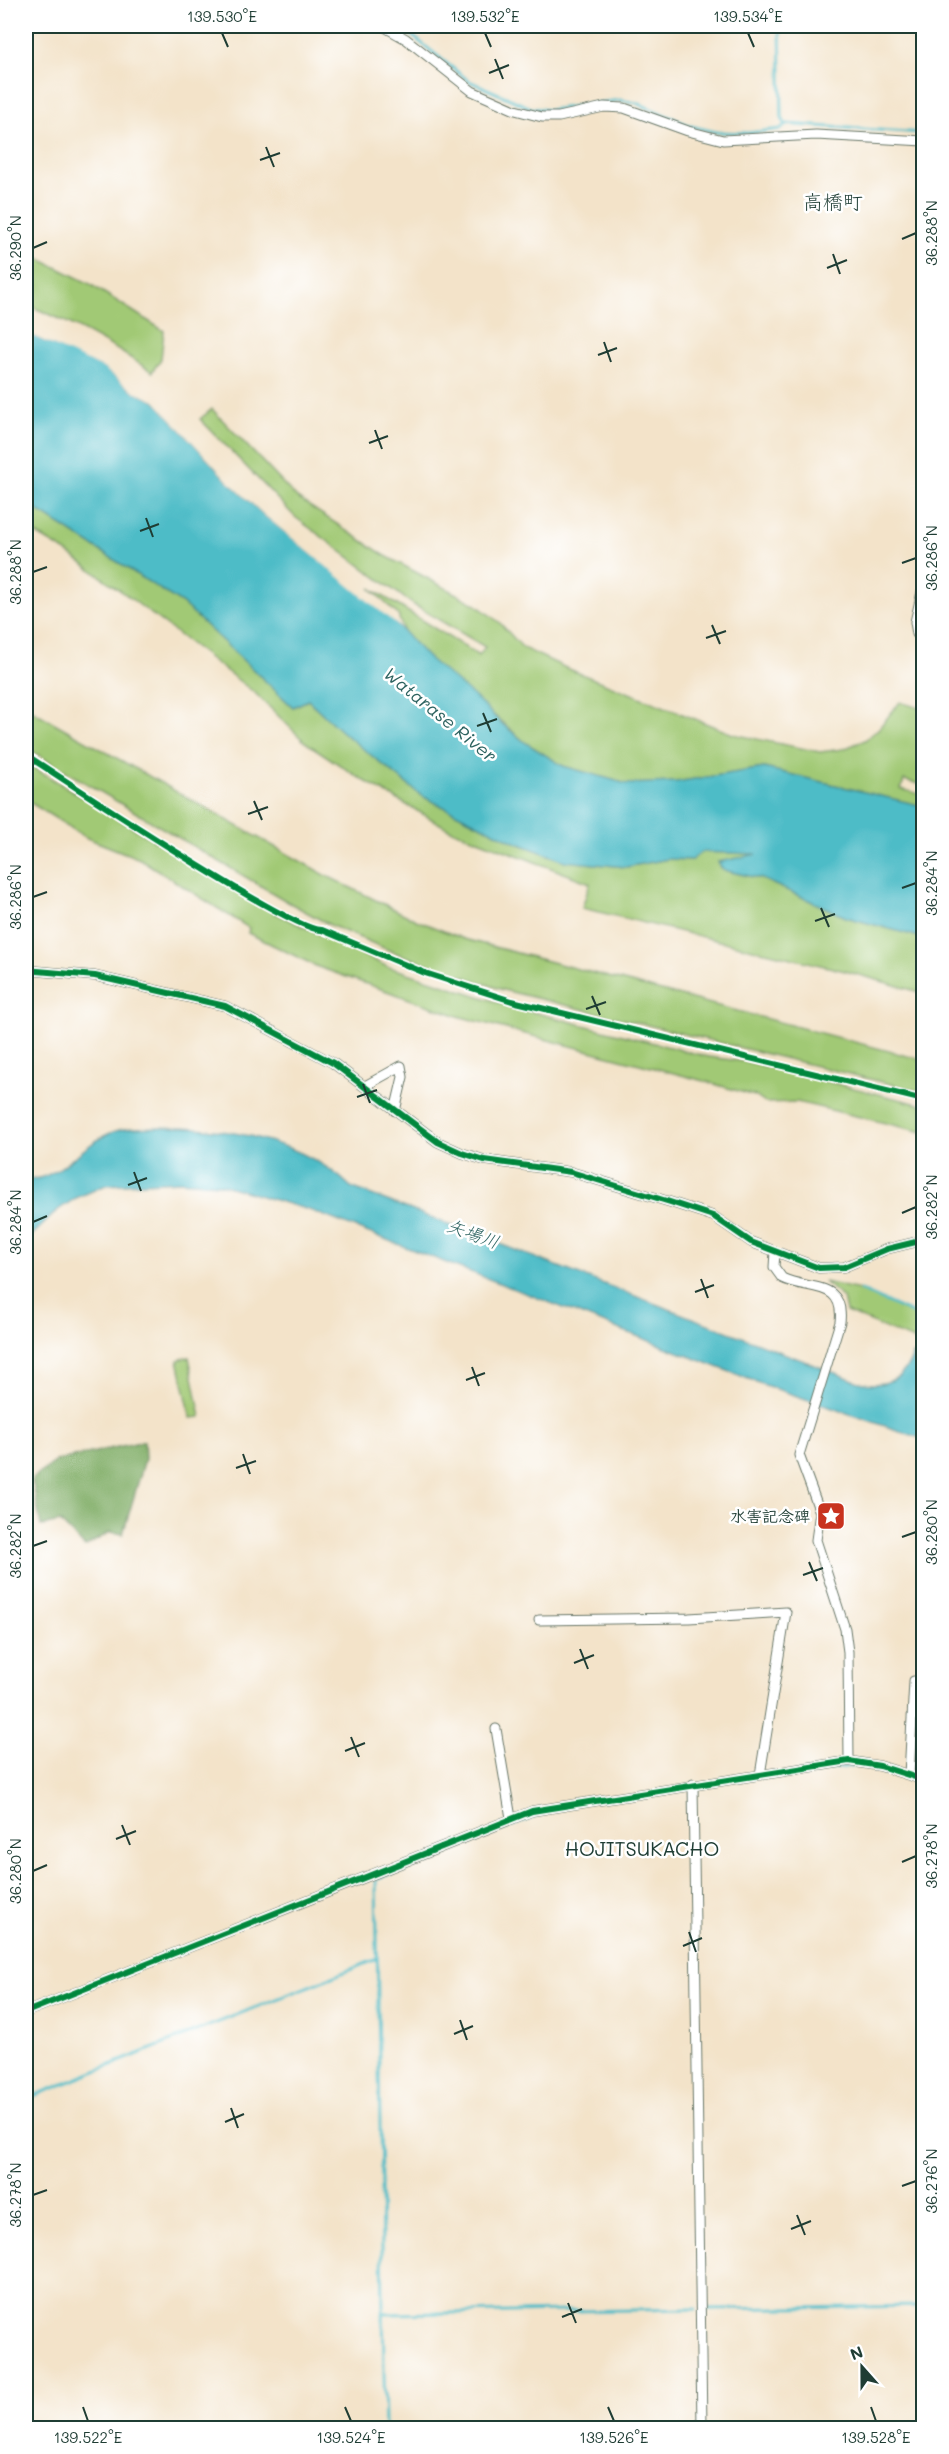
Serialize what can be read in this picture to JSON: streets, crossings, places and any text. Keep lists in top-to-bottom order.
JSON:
{
  "districts": ["高橋町", "HOJITSUKACHO"],
  "water": ["Watarase River", "矢場川"],
  "places": {
    "place": ["水害記念碑"]
  },
  "north": "top",
  "coordinates": [
    "139.530°E",
    "139.532°E",
    "139.534°E",
    "36.288°N",
    "36.290°N",
    "36.286°N",
    "36.284°N",
    "36.282°N",
    "36.280°N",
    "36.278°N",
    "36.276°N",
    "139.522°E",
    "139.524°E",
    "139.526°E",
    "139.528°E"
  ]
}
